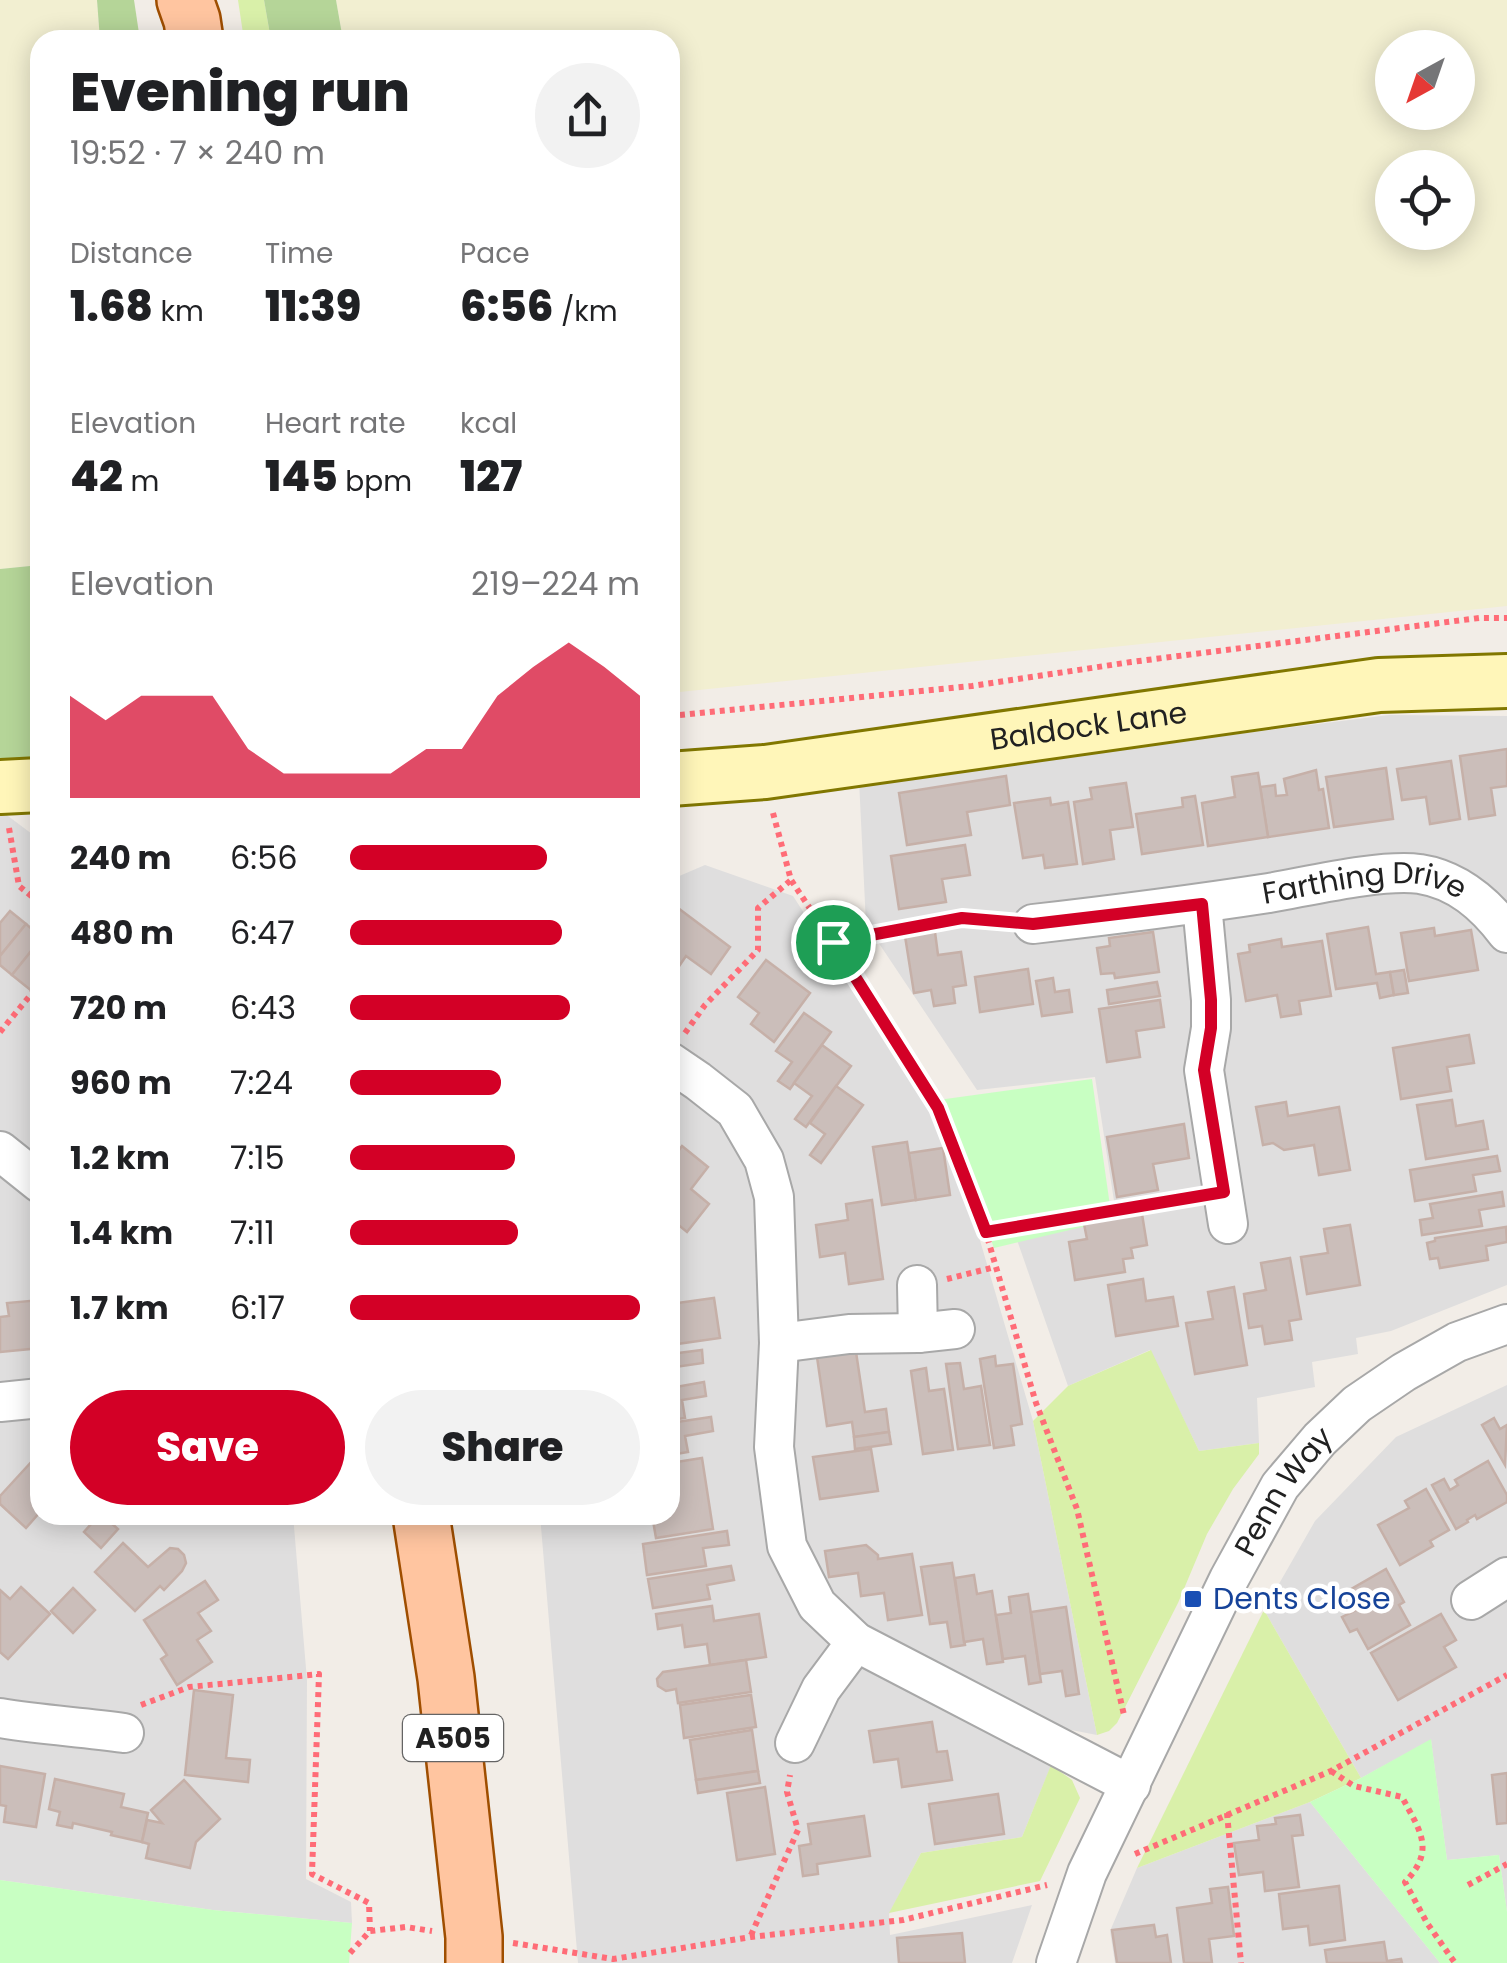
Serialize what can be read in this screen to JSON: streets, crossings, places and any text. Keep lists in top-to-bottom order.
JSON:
{
  "streets": {
    "main road": ["A505"],
    "street": ["Baldock Lane", "Farthing Drive", "Penn Way"]
  },
  "places": {
    "transit": ["Dents Close"]
  },
  "north": "bottom left",
  "page": {
    "heading": ["Evening run", "19:52 · 7 × 240 m"],
    "stats": [
      ["Distance", "1.68 km"],
      ["Time", "11:39"],
      ["Pace", "6:56 /km"],
      ["Elevation", "42 m"],
      ["Heart rate", "145 bpm"],
      ["kcal", "127"]
    ],
    "chart": ["Elevation", "219–224 m"],
    "list": [
      {
        "name": "240 m",
        "note": "6:56"
      },
      {
        "name": "480 m",
        "note": "6:47"
      },
      {
        "name": "720 m",
        "note": "6:43"
      },
      {
        "name": "960 m",
        "note": "7:24"
      },
      {
        "name": "1.2 km",
        "note": "7:15"
      },
      {
        "name": "1.4 km",
        "note": "7:11"
      },
      {
        "name": "1.7 km",
        "note": "6:17"
      }
    ],
    "buttons": ["Save", "Share"]
  }
}
